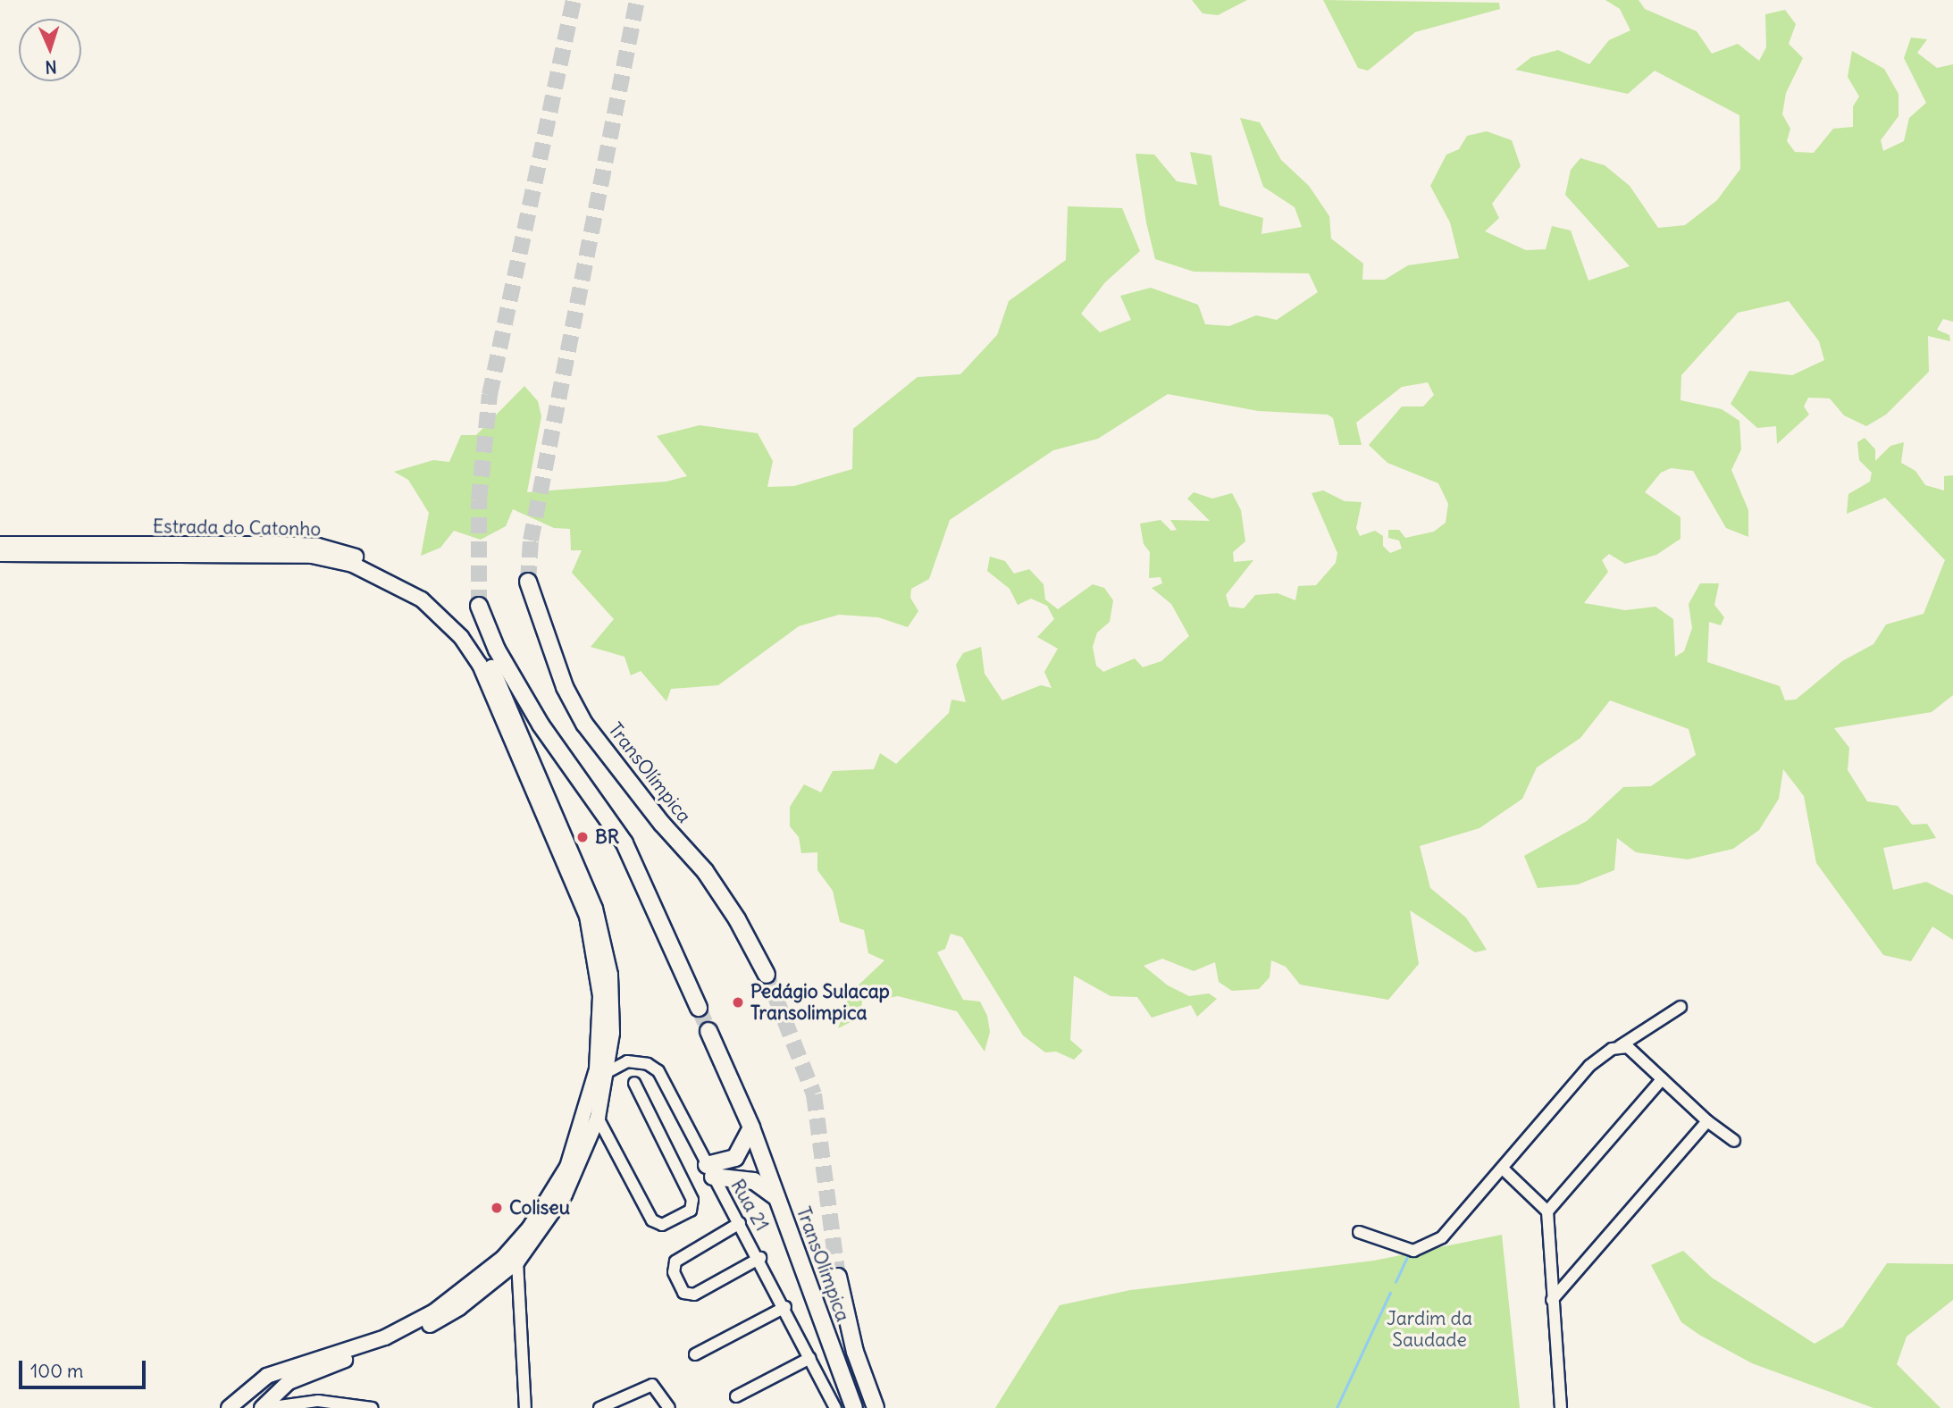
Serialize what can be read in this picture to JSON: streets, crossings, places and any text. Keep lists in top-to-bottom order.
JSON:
{
  "streets": {
    "highway": ["TransOlímpica"],
    "main road": ["Estrada do Catonho"],
    "street": ["Rua 21"]
  },
  "parks": ["Jardim da Saudade"],
  "places": ["BR", "Pedágio Sulacap Transolimpica", "Coliseu"],
  "scale_bar": "100 m",
  "north": "bottom"
}
